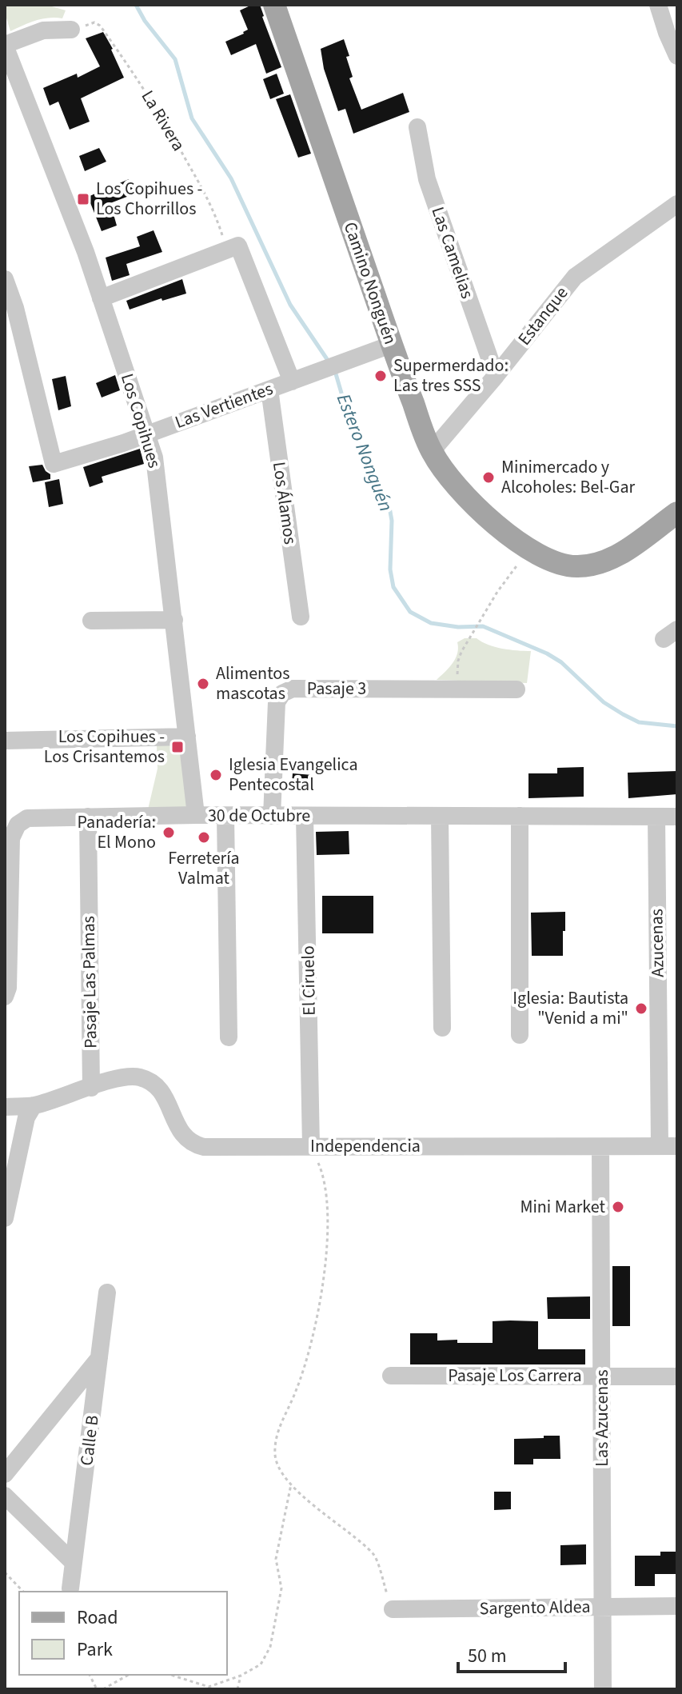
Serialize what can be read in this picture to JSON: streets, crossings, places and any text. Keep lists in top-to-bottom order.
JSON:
{
  "streets": {
    "main road": ["Camino Nonguén"],
    "street": [
      "Las Camelias",
      "Estanque",
      "Las Vertientes",
      "Los Copihues",
      "Los Álamos",
      "Pasaje 3",
      "30 de Octubre",
      "Azucenas",
      "El Ciruelo",
      "Pasaje Las Palmas",
      "Independencia",
      "Pasaje Los Carrera",
      "Las Azucenas",
      "Calle B",
      "Sargento Aldea"
    ],
    "path": ["La Rivera"]
  },
  "crossings": [
    ["Las Camelias", "Estanque"],
    ["Camino Nonguén", "Estanque"],
    ["Camino Nonguén", "Las Vertientes"],
    ["Las Vertientes", "Los Copihues"],
    ["Las Vertientes", "Los Álamos"],
    ["Los Copihues", "30 de Octubre"],
    ["Pasaje 3", "30 de Octubre"],
    ["30 de Octubre", "Azucenas"],
    ["30 de Octubre", "El Ciruelo"],
    ["30 de Octubre", "Pasaje Las Palmas"],
    ["Azucenas", "Independencia"],
    ["El Ciruelo", "Independencia"],
    ["Pasaje Las Palmas", "Independencia"],
    ["Independencia", "Las Azucenas"],
    ["Pasaje Los Carrera", "Las Azucenas"],
    ["Las Azucenas", "Sargento Aldea"]
  ],
  "water": ["Estero Nonguén"],
  "places": {
    "transit": ["Los Copihues - Los Chorrillos", "Los Copihues - Los Crisantemos"],
    "other": [
      "Supermerdado: Las tres SSS",
      "Minimercado y Alcoholes: Bel-Gar",
      "Alimentos mascotas",
      "Iglesia Evangelica Pentecostal",
      "Panadería: El Mono",
      "Ferretería Valmat",
      "Iglesia: Bautista \"Venid a mi\"",
      "Mini Market"
    ]
  },
  "legend": ["Road", "Park"],
  "scale_bar": "50 m"
}
